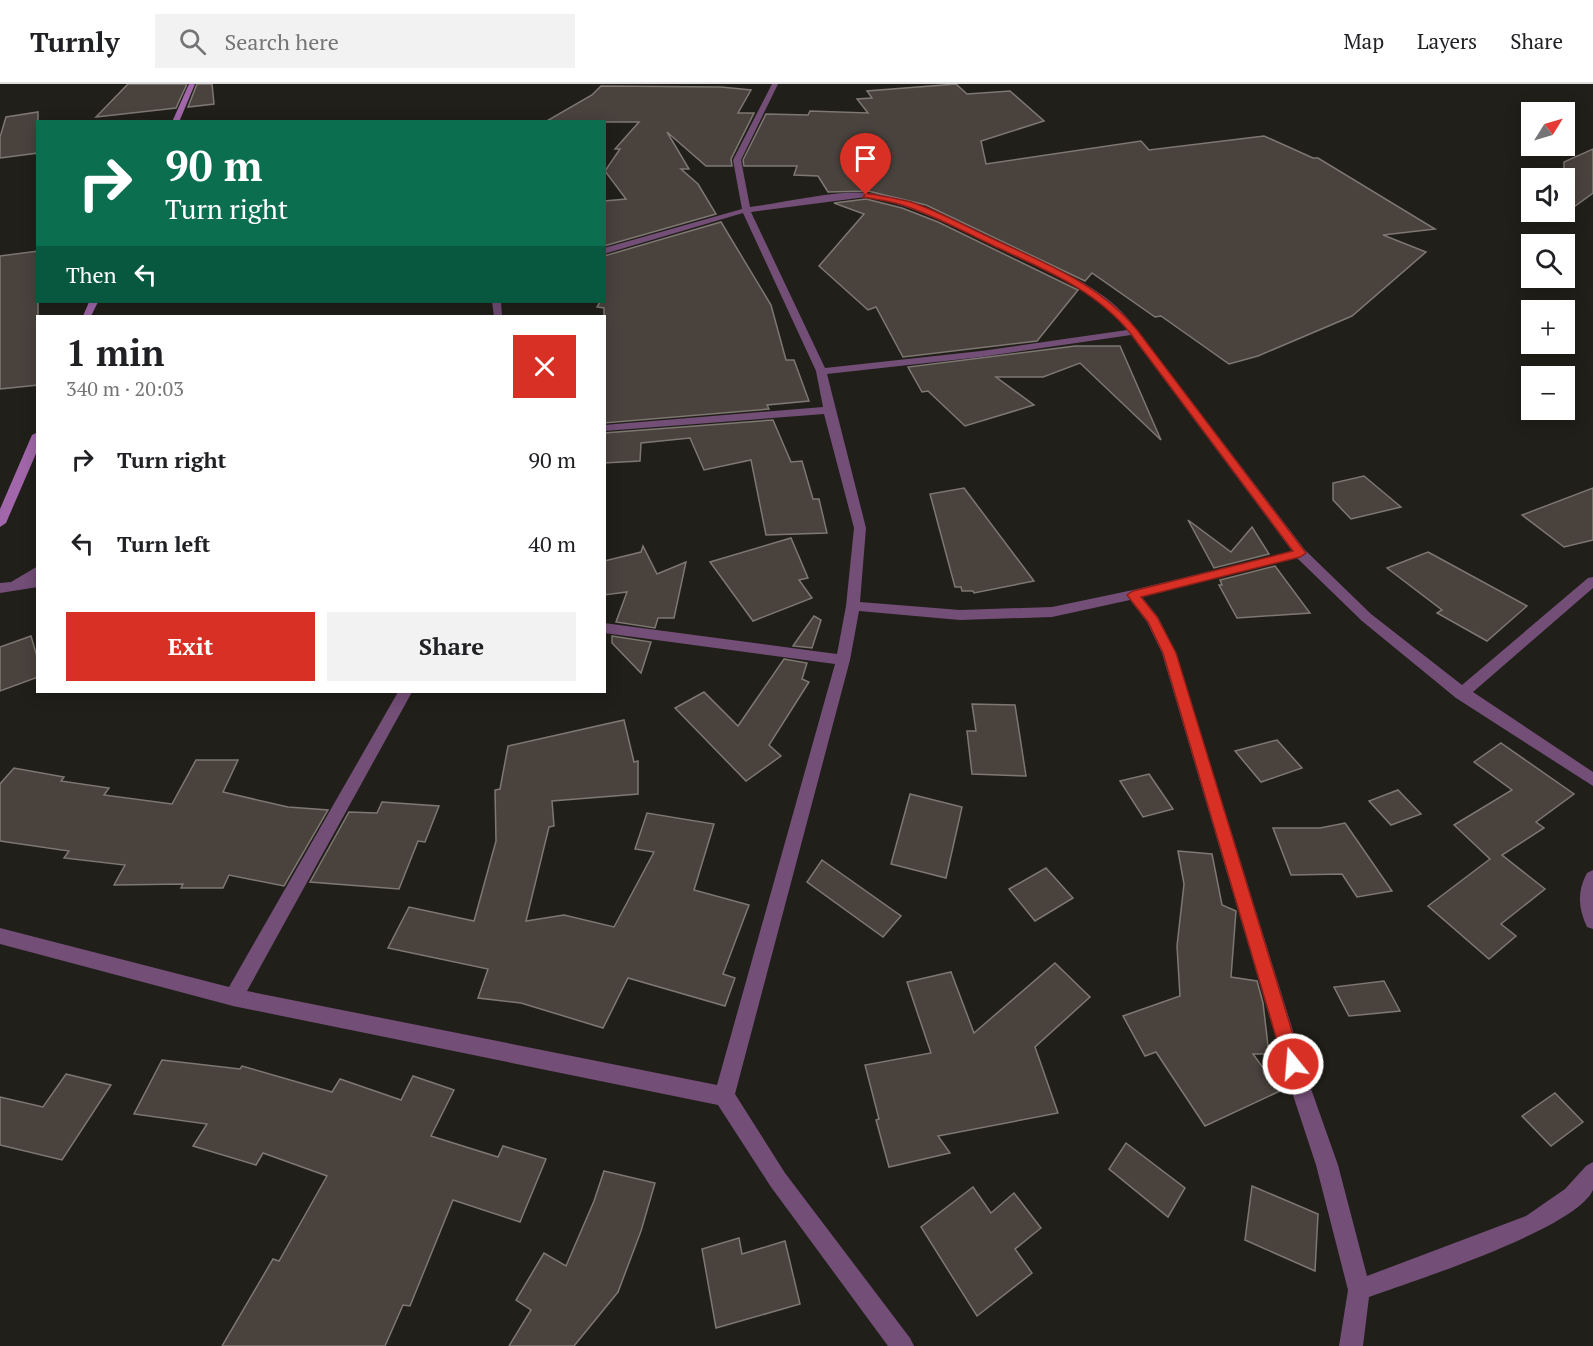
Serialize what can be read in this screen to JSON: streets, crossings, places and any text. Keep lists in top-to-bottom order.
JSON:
{
  "north": "top right",
  "page": {
    "header": "Turnly",
    "search": "Search here",
    "nav": ["Map", "Layers", "Share"],
    "map_buttons": ["+", "−"],
    "turn": ["90 m", "Turn right"],
    "then": "Then",
    "heading": ["1 min", "340 m · 20:03"],
    "list": [
      {
        "name": "Turn right",
        "value": "90 m"
      },
      {
        "name": "Turn left",
        "value": "40 m"
      }
    ],
    "buttons": ["Exit", "Share"]
  }
}
